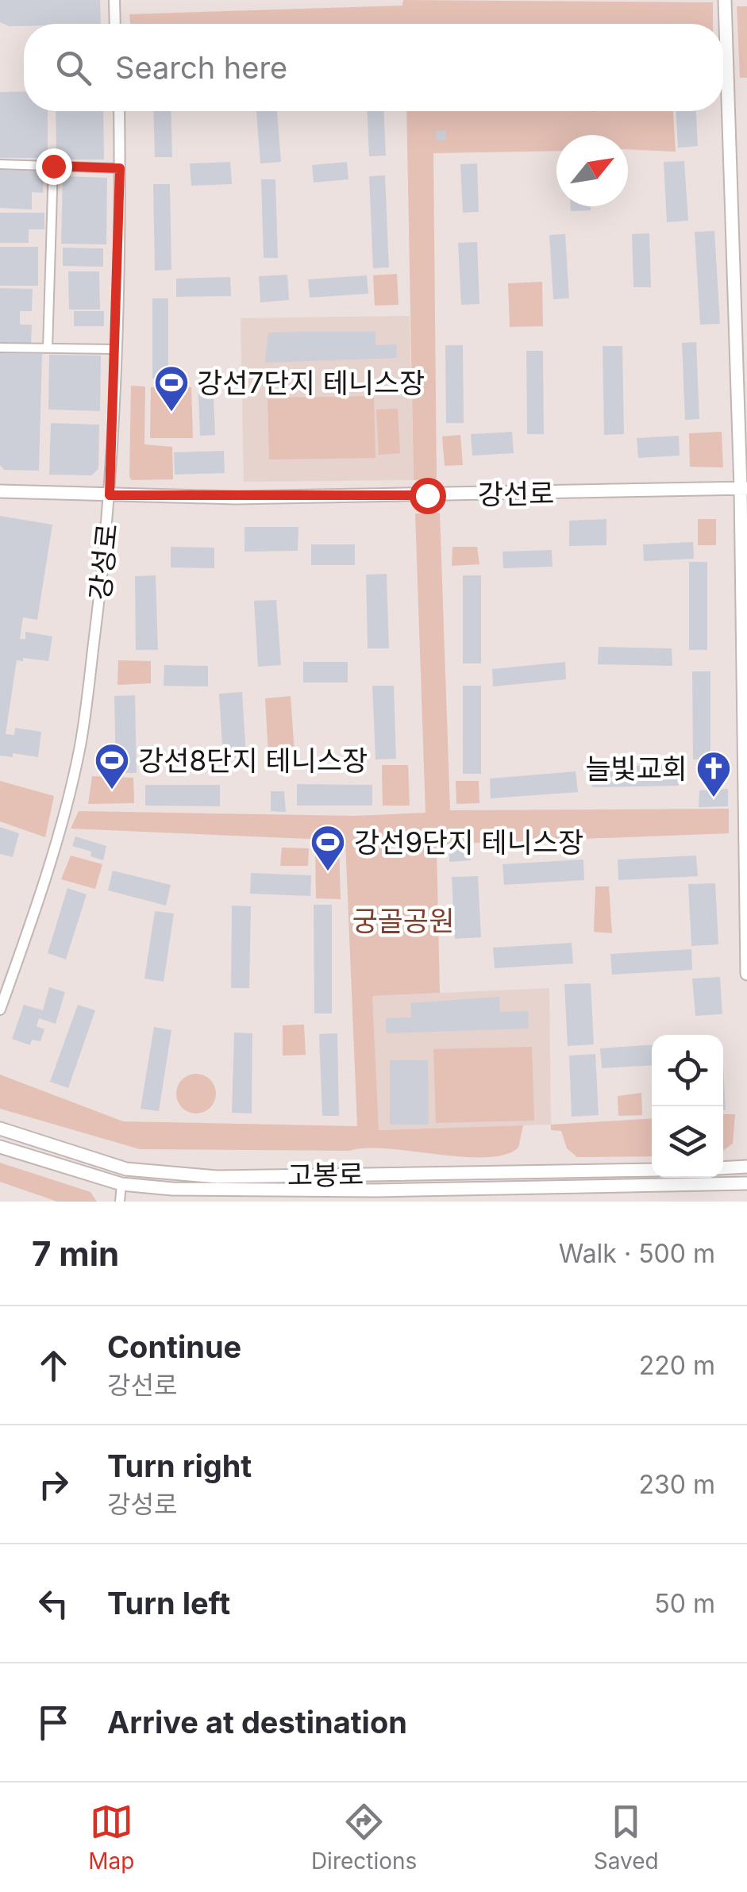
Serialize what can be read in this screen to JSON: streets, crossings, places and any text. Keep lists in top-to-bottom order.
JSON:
{
  "streets": {
    "main road": ["강선로", "고봉로"],
    "street": ["강성로"]
  },
  "crossings": [
    ["강선로", "강성로"]
  ],
  "parks": ["궁골공원"],
  "places": {
    "sports": ["강선7단지 테니스장", "강선8단지 테니스장", "강선9단지 테니스장"],
    "church": ["늘빛교회"]
  },
  "north": "top right",
  "page": {
    "search": "Search here",
    "heading": ["7 min", "Walk · 500 m"],
    "list": [
      ["Continue", "강선로", "220 m"],
      ["Turn right", "강성로", "230 m"],
      ["Turn left", "50 m"],
      "Arrive at destination"
    ],
    "nav": ["Map", "Directions", "Saved"]
  }
}
